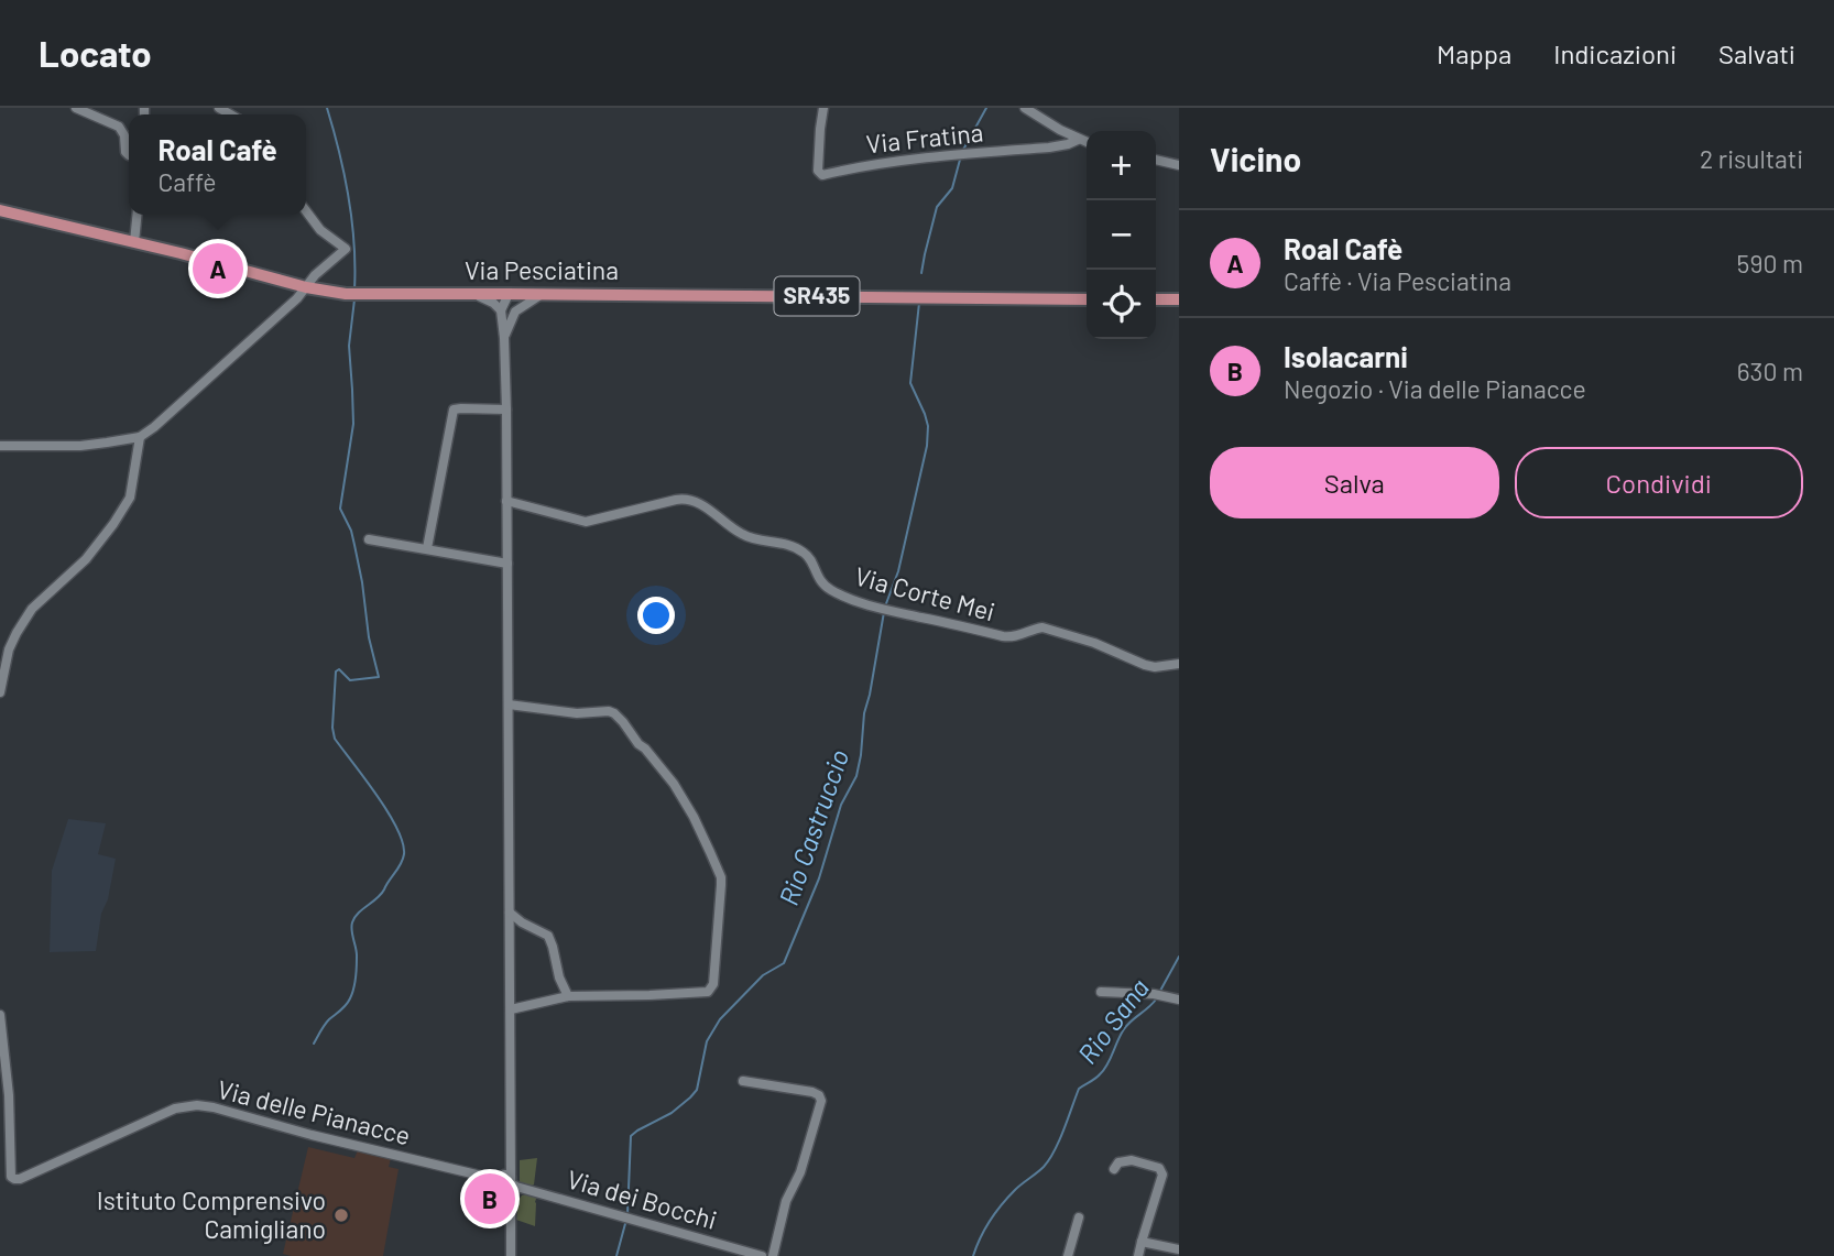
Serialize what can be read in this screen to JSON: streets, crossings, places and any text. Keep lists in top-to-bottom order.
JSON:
{
  "streets": {
    "main road": ["Via Pesciatina", "SR435"],
    "street": [
      "Via Fratina",
      "Via Corte Mei",
      "Via delle Pianacce",
      "Via dei Bocchi"
    ]
  },
  "crossings": [
    ["Via delle Pianacce", "Via dei Bocchi"]
  ],
  "water": ["Rio Castruccio", "Rio Sana"],
  "places": ["Istituto Comprensivo Camigliano"],
  "page": {
    "header": "Locato",
    "nav": ["Mappa", "Indicazioni", "Salvati"],
    "heading": ["Vicino", "2 risultati"],
    "popup": ["Roal Cafè", "Caffè"],
    "map_buttons": ["+", "−"],
    "list": [
      {
        "mark": "A",
        "name": "Roal Cafè",
        "note": "Caffè · Via Pesciatina",
        "value": "590 m"
      },
      {
        "mark": "B",
        "name": "Isolacarni",
        "note": "Negozio · Via delle Pianacce",
        "value": "630 m"
      }
    ],
    "pins": ["A", "B"],
    "buttons": ["Salva", "Condividi"]
  }
}
